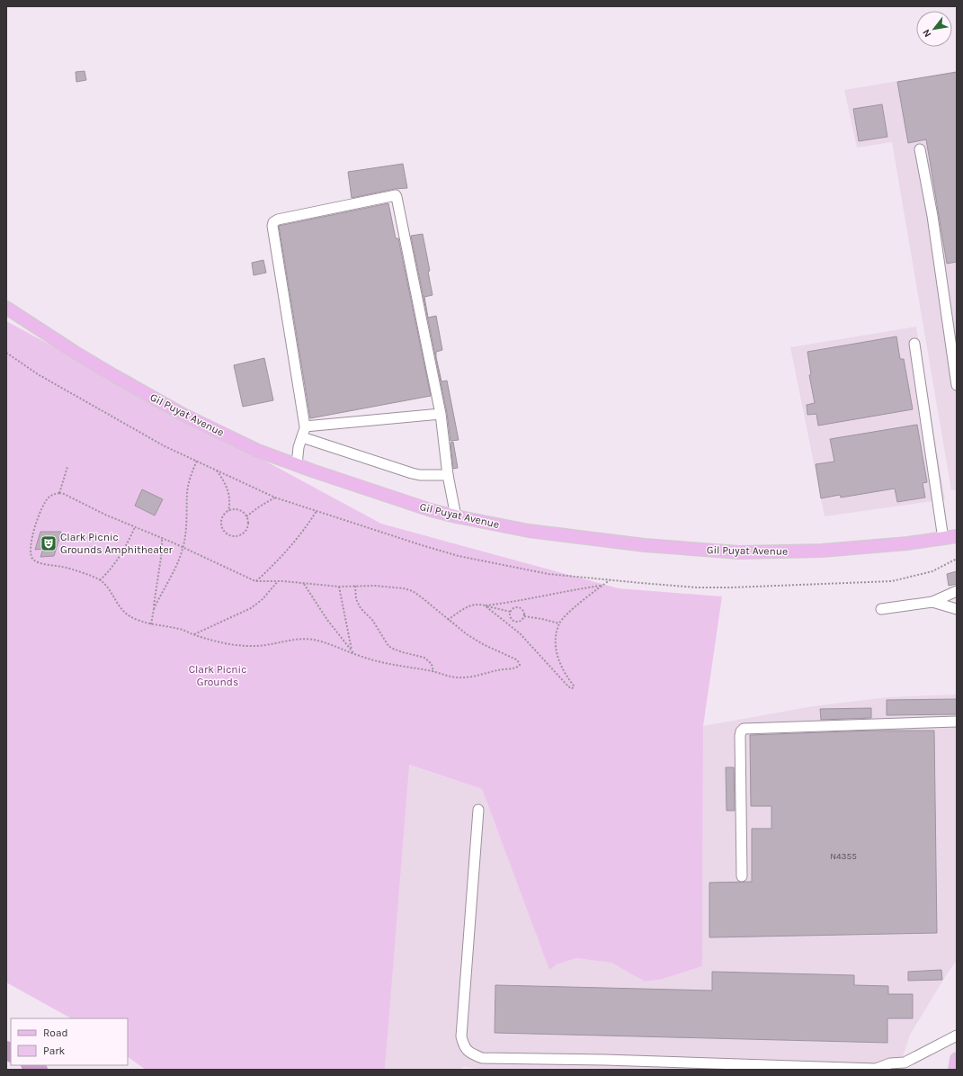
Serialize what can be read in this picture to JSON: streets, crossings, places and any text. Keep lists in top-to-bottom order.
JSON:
{
  "streets": {
    "main road": ["Gil Puyat Avenue"]
  },
  "parks": ["Clark Picnic Grounds"],
  "places": {
    "theatre": ["Clark Picnic Grounds Amphitheater"]
  },
  "house_numbers": ["N4355"],
  "legend": ["Road", "Park"],
  "north": "bottom left"
}
